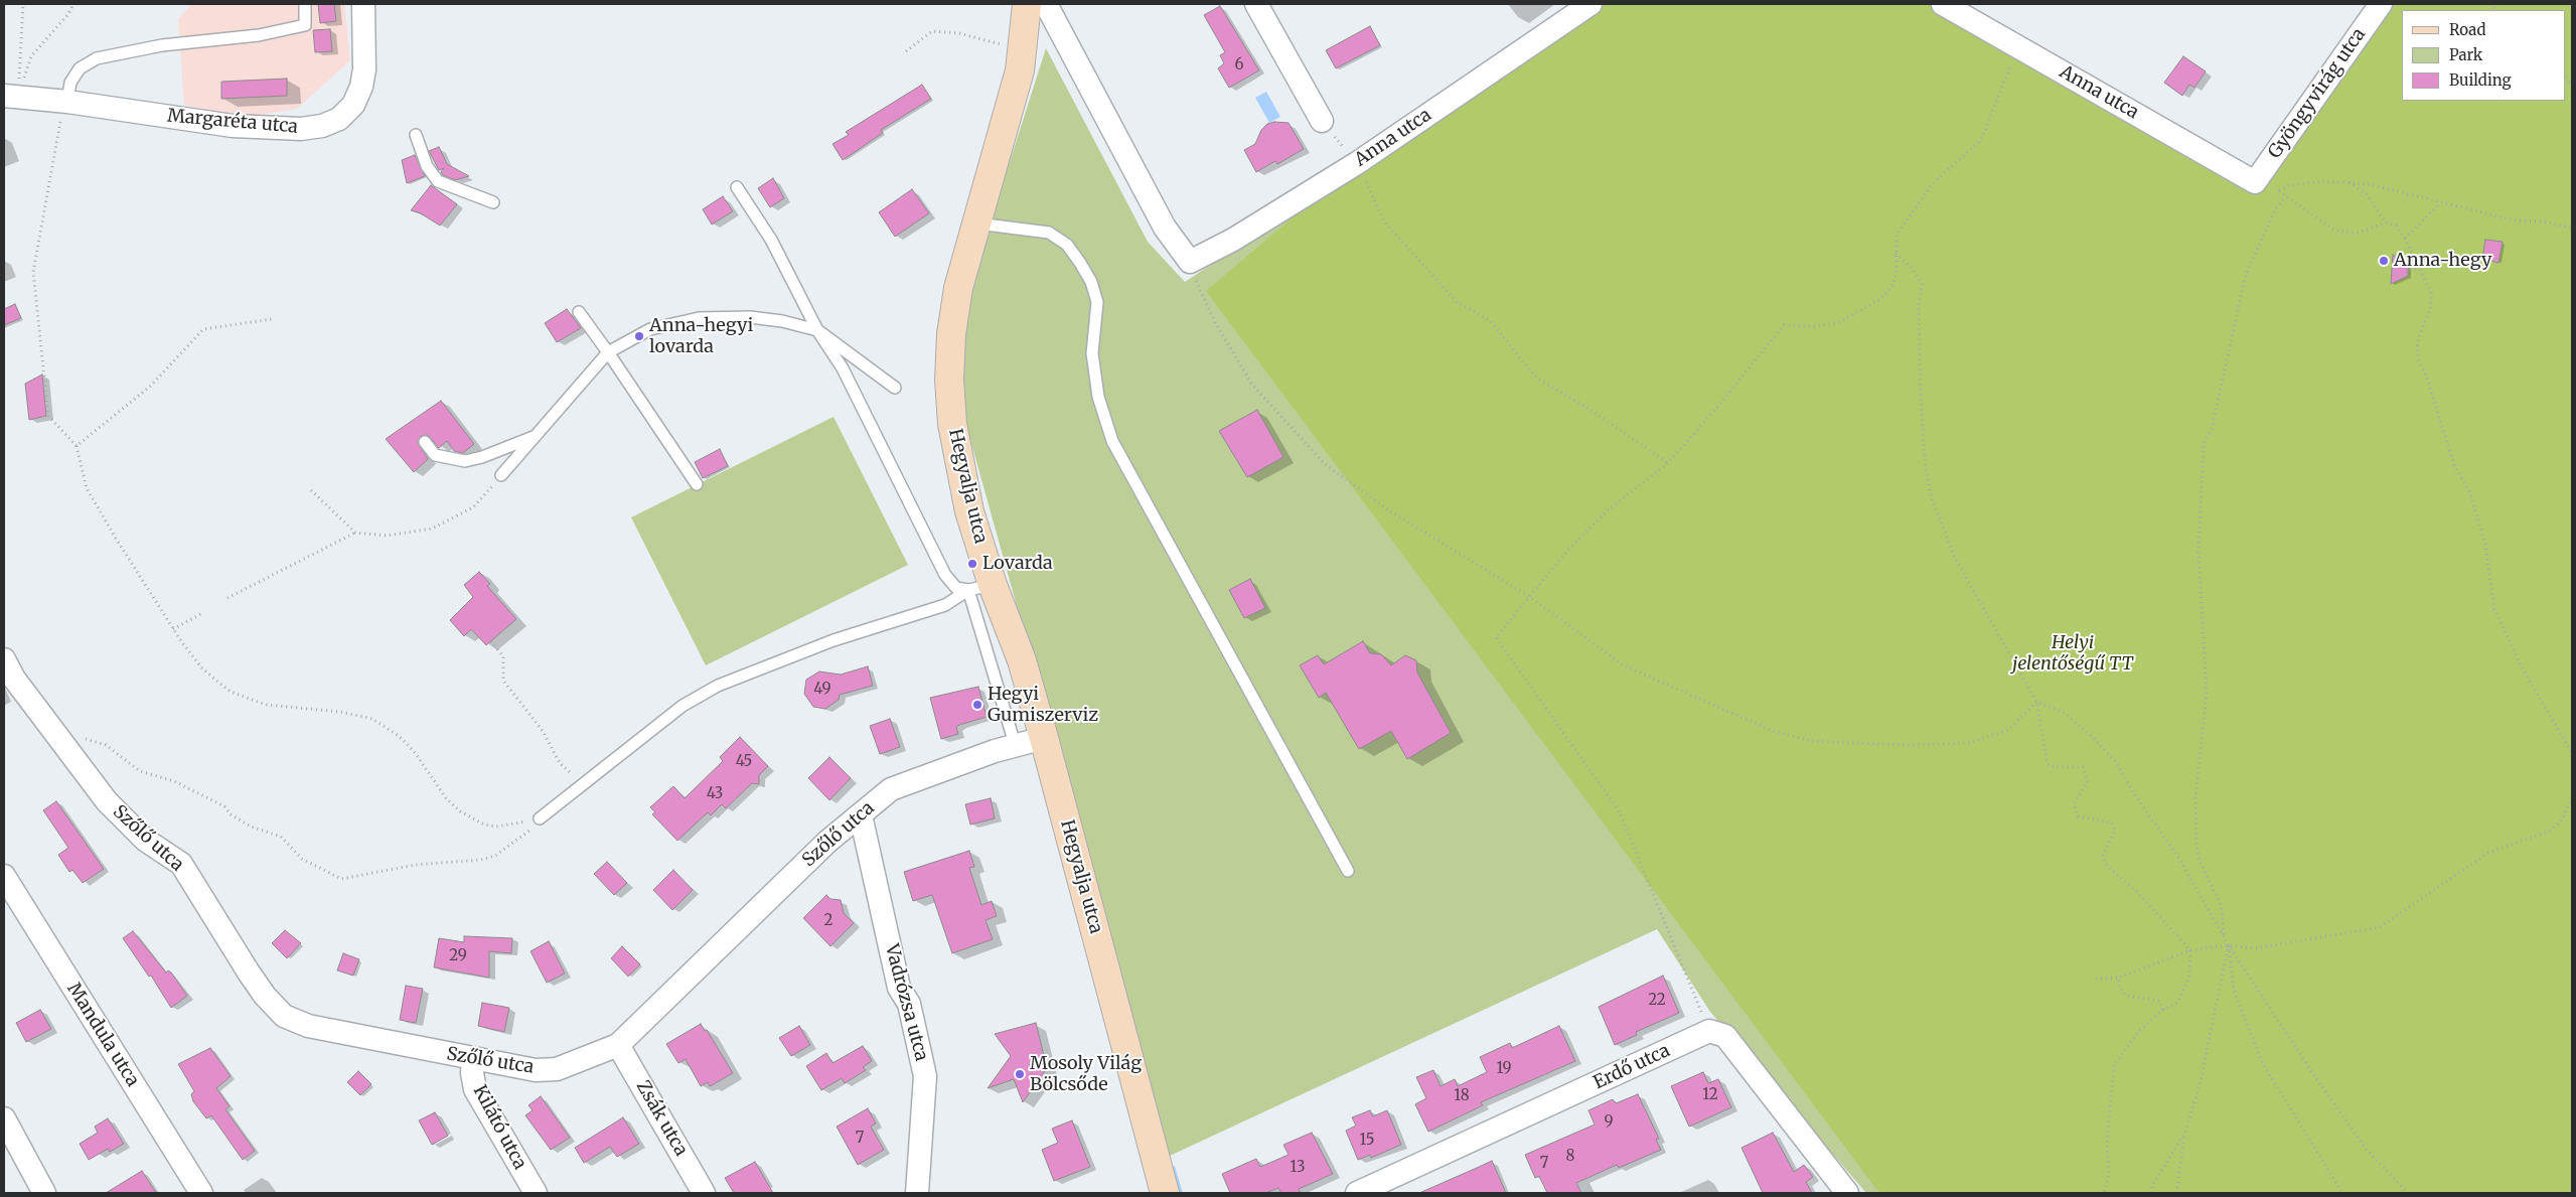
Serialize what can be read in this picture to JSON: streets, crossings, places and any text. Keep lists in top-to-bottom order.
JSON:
{
  "streets": {
    "street": [
      "Anna utca",
      "Gyöngyvirág utca",
      "Margaréta utca",
      "Hegyalja utca",
      "Szőlő utca",
      "Vadrózsa utca",
      "Mandula utca",
      "Erdő utca",
      "Zsák utca",
      "Kilátó utca"
    ]
  },
  "crossings": [
    ["Anna utca", "Gyöngyvirág utca"],
    ["Hegyalja utca", "Szőlő utca"],
    ["Szőlő utca", "Vadrózsa utca"],
    ["Szőlő utca", "Zsák utca"],
    ["Szőlő utca", "Kilátó utca"]
  ],
  "parks": ["Helyi jelentőségű TT"],
  "places": [
    "Anna-hegy",
    "Anna-hegyi lovarda",
    "Lovarda",
    "Hegyi Gumiszerviz",
    "Mosoly Világ Bölcsőde"
  ],
  "house_numbers": [
    "6",
    "49",
    "45",
    "43",
    "2",
    "29",
    "22",
    "19",
    "12",
    "18",
    "9",
    "7",
    "15",
    "8",
    "7",
    "13"
  ],
  "legend": ["Road", "Park", "Building"]
}
